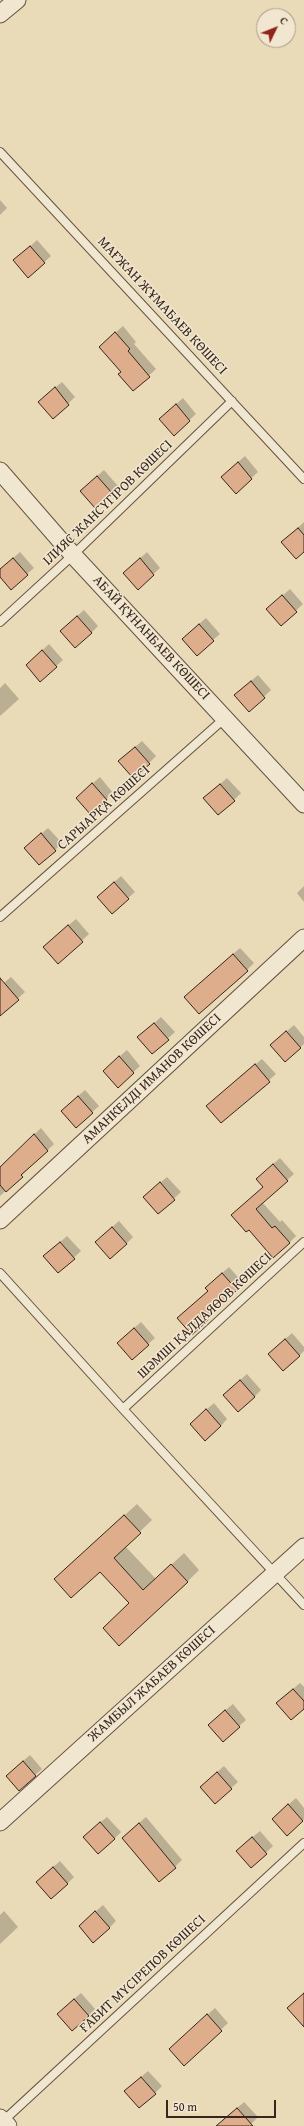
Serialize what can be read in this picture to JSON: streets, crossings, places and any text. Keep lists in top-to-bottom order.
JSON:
{
  "streets": {
    "street": ["АБАЙ ҚҰНАНБАЕВ КӨШЕСІ", "АМАНКЕЛДІ ИМАНОВ КӨШЕСІ", "ЖАМБЫЛ ЖАБАЕВ КӨШЕСІ"],
    "lane": [
      "МАҒЖАН ЖҰМАБАЕВ КӨШЕСІ",
      "ІЛИЯС ЖАНСҮГІРОВ КӨШЕСІ",
      "САРЫАРҚА КӨШЕСІ",
      "ШӘМШІ ҚАЛДАЯӨОВ КӨШЕСІ",
      "ҒАБИТ МҮСІРЕПОВ КӨШЕСІ"
    ]
  },
  "crossings": [
    ["МАҒЖАН ЖҰМАБАЕВ КӨШЕСІ", "ІЛИЯС ЖАНСҮГІРОВ КӨШЕСІ"],
    ["ІЛИЯС ЖАНСҮГІРОВ КӨШЕСІ", "АБАЙ ҚҰНАНБАЕВ КӨШЕСІ"],
    ["АБАЙ ҚҰНАНБАЕВ КӨШЕСІ", "САРЫАРҚА КӨШЕСІ"]
  ],
  "scale_bar": "50 m",
  "north": "top right"
}
